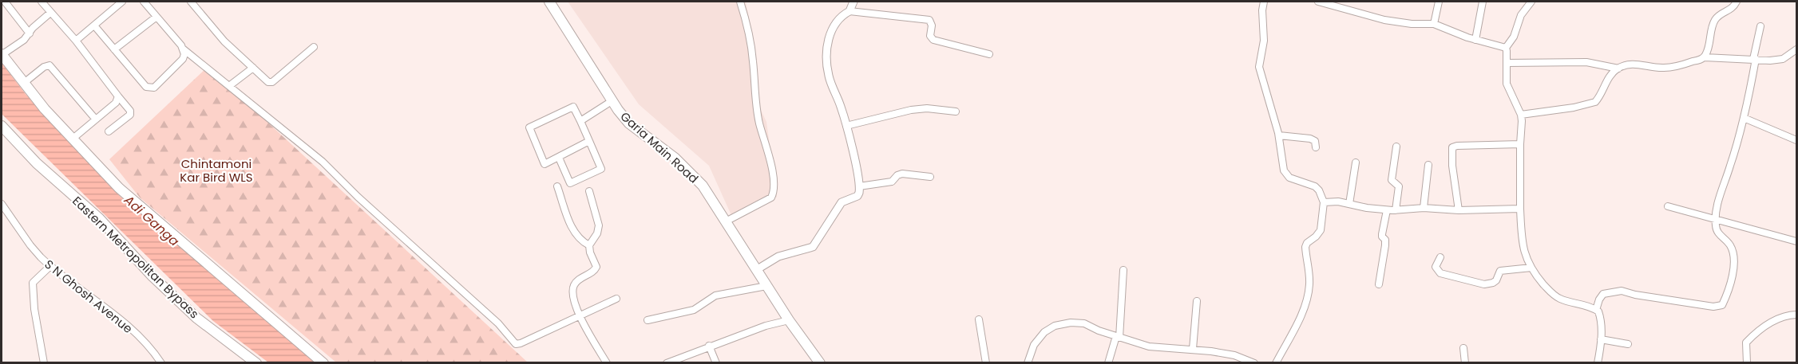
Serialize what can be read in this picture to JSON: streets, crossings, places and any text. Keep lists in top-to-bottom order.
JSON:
{
  "streets": {
    "main road": ["Garia Main Road", "Eastern Metropolitan Bypass"],
    "street": ["S N Ghosh Avenue"]
  },
  "water": ["Adi Ganga"],
  "parks": ["Chintamoni Kar Bird WLS"]
}
